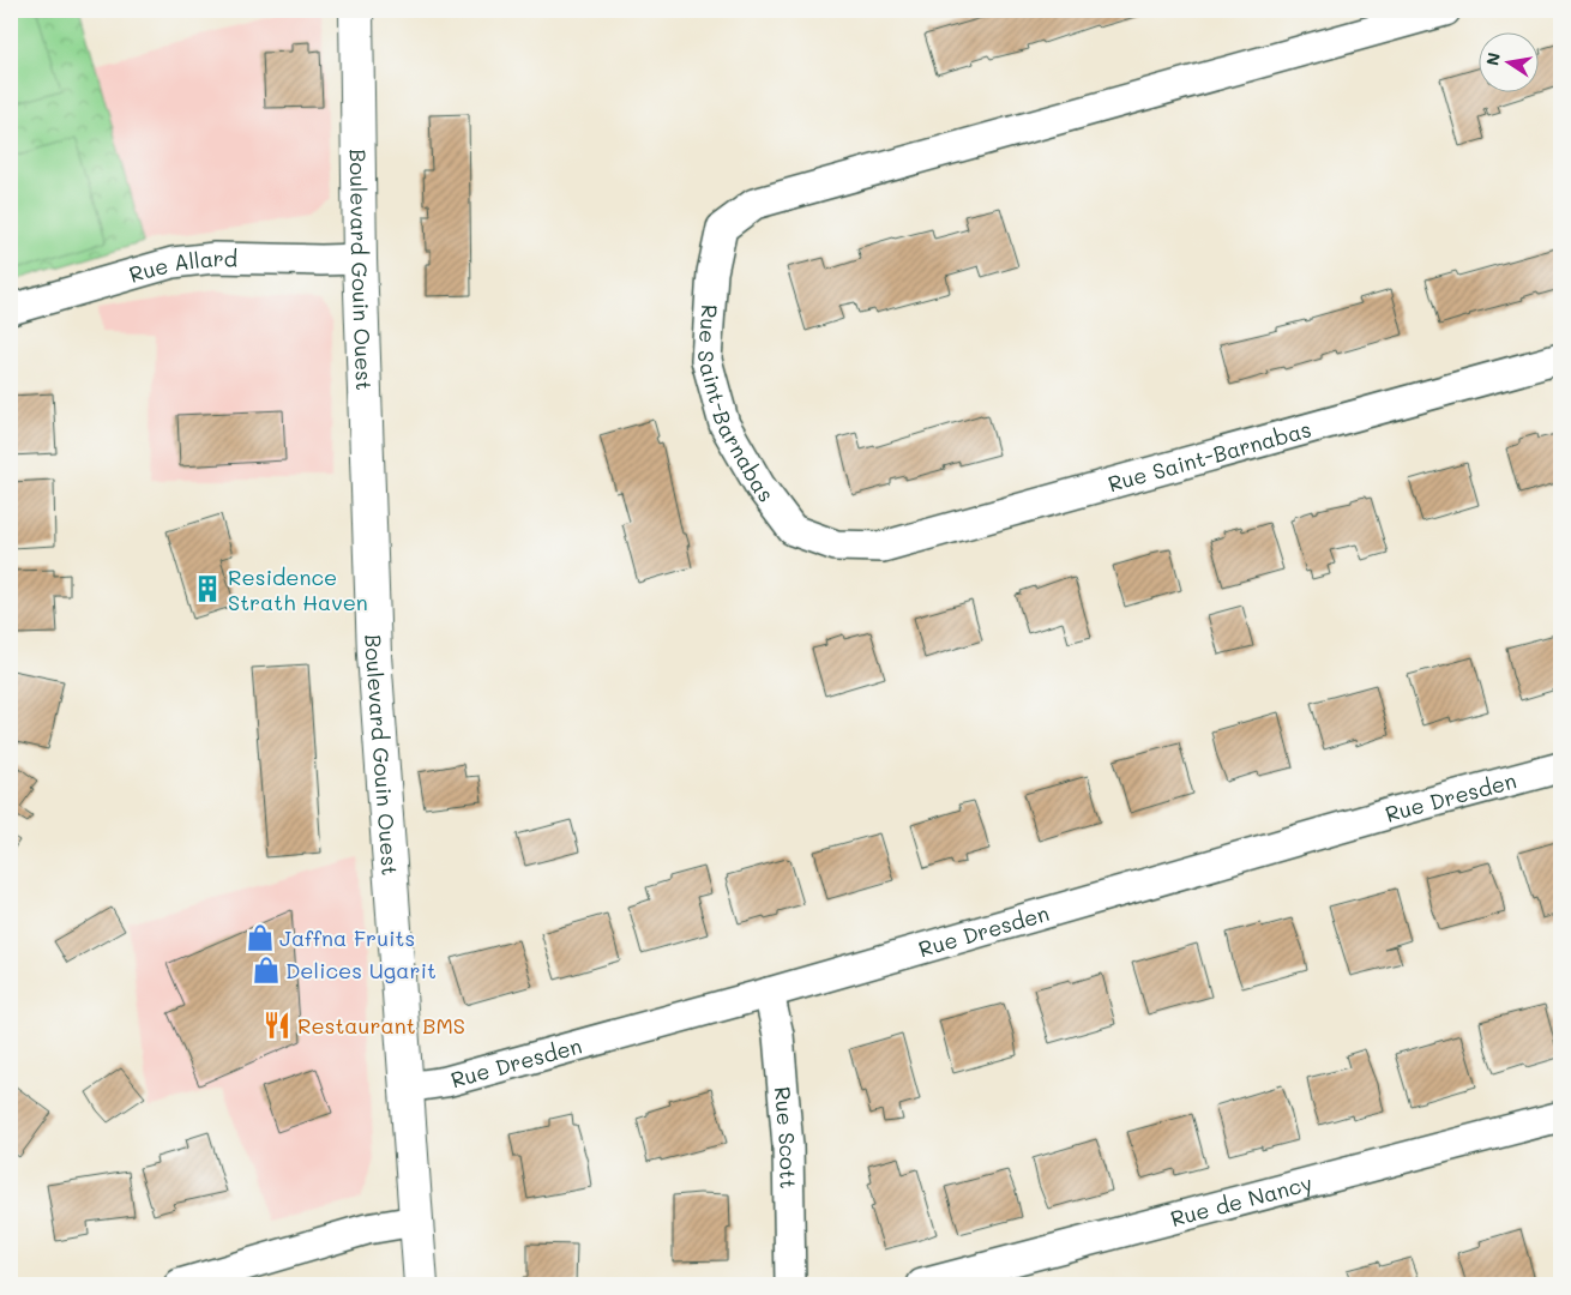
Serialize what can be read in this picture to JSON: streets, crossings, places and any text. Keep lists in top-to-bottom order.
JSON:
{
  "streets": {
    "street": [
      "Rue Allard",
      "Boulevard Gouin Ouest",
      "Rue Saint-Barnabas",
      "Rue Dresden",
      "Rue Scott",
      "Rue de Nancy"
    ]
  },
  "crossings": [
    ["Rue Allard", "Boulevard Gouin Ouest"],
    ["Boulevard Gouin Ouest", "Rue Dresden"],
    ["Rue Dresden", "Rue Scott"]
  ],
  "places": {
    "building": ["Residence Strath Haven"],
    "shop": ["Jaffna Fruits", "Delices Ugarit"],
    "restaurant": ["Restaurant BMS"]
  },
  "north": "left"
}
